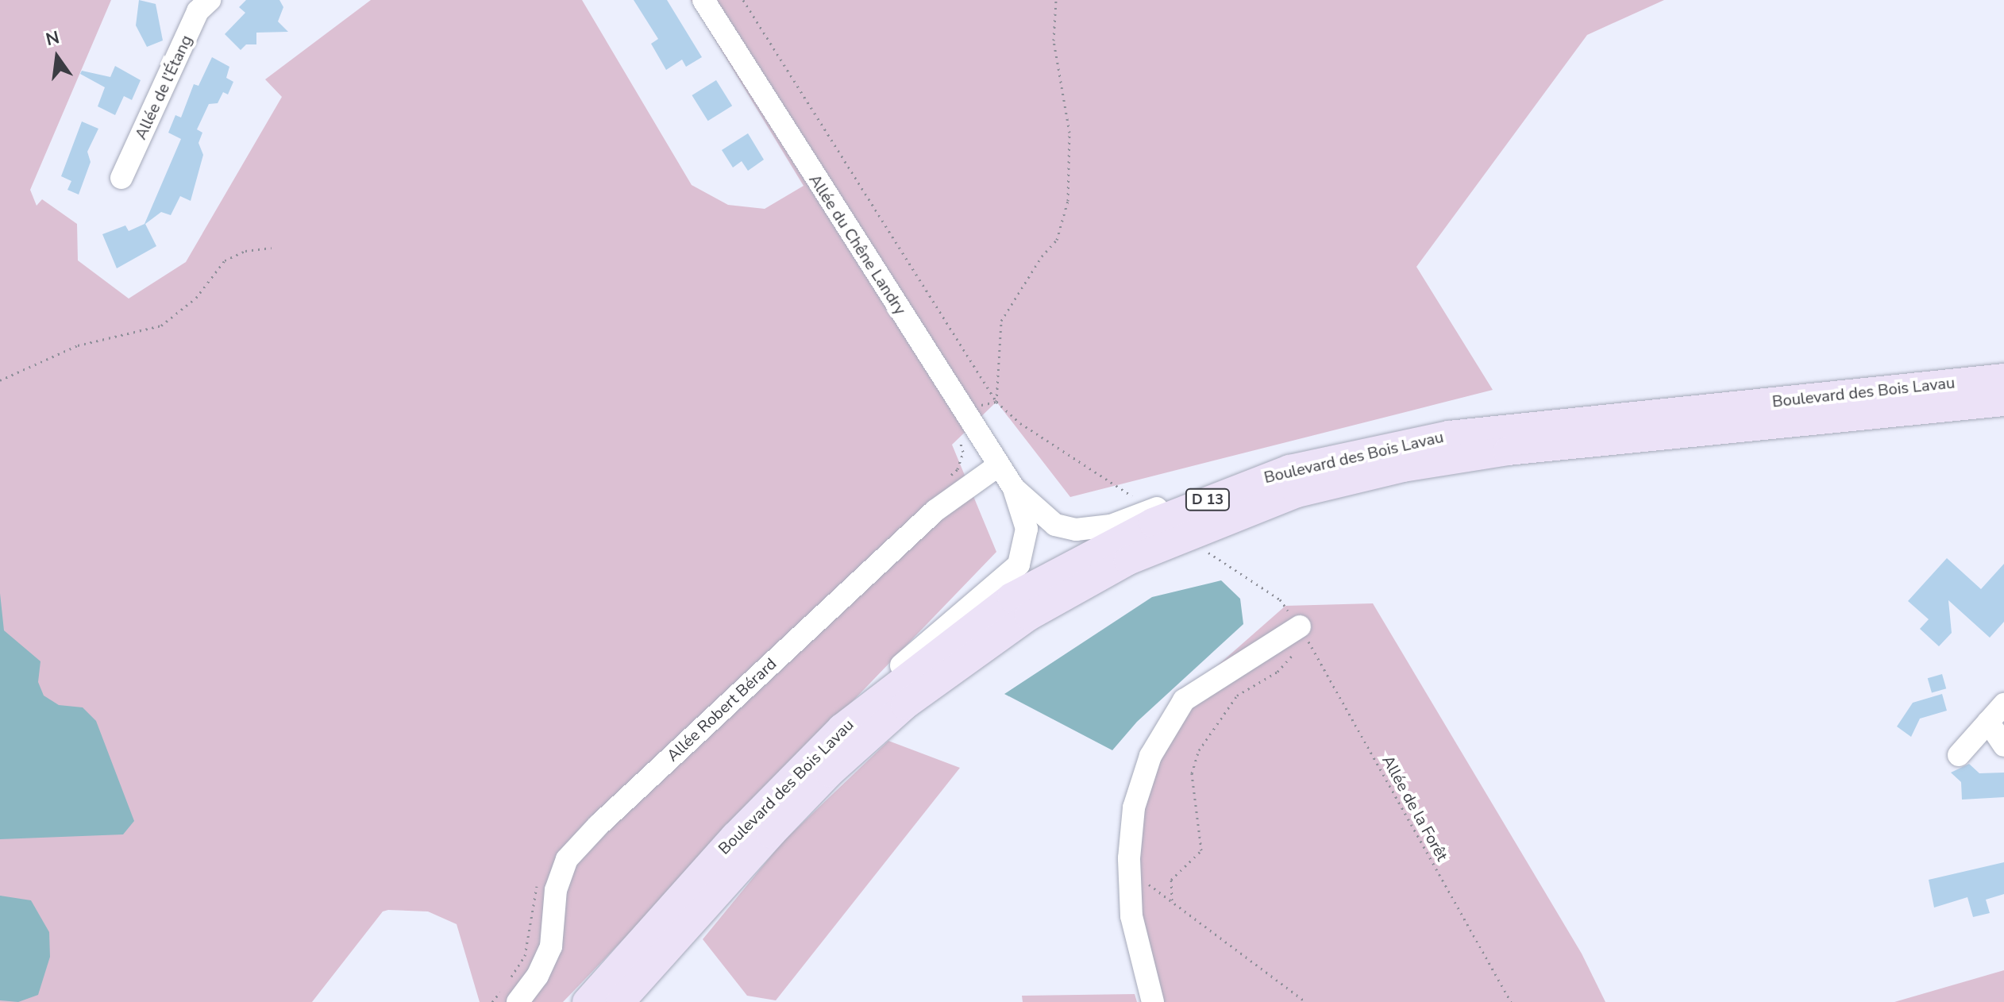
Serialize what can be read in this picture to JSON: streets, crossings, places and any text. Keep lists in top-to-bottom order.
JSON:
{
  "streets": {
    "main road": ["Boulevard des Bois Lavau", "D 13"],
    "street": ["Allée de l’Étang", "Allée du Chêne Landry", "Allée Robert Bérard"],
    "path": ["Allée de la Forêt"]
  },
  "crossings": [
    ["Allée du Chêne Landry", "Boulevard des Bois Lavau"],
    ["Allée du Chêne Landry", "Allée Robert Bérard"]
  ],
  "north": "top"
}
